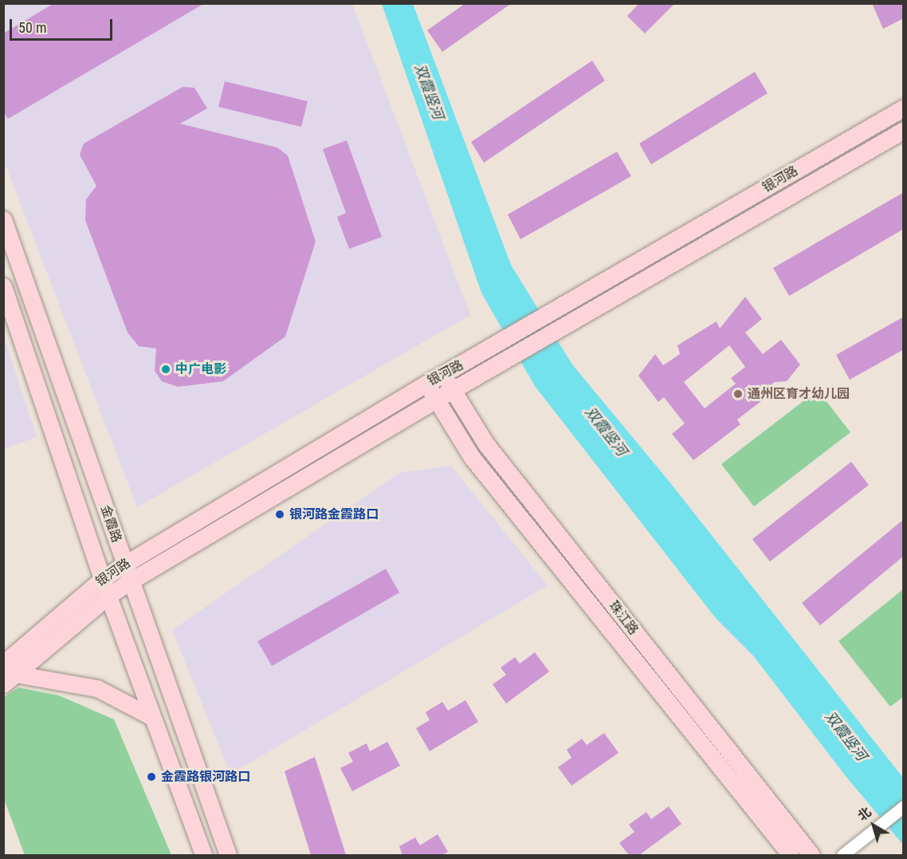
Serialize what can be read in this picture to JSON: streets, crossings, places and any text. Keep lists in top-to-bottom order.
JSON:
{
  "streets": {
    "main road": ["银河路", "金霞路", "珠江路"]
  },
  "crossings": [
    ["银河路", "金霞路"],
    ["银河路", "珠江路"]
  ],
  "water": ["双霞竖河"],
  "places": [
    "中广电影",
    "通州区育才幼儿园",
    "银河路金霞路口",
    "金霞路银河路口"
  ],
  "scale_bar": "50 m",
  "north": "top left"
}
